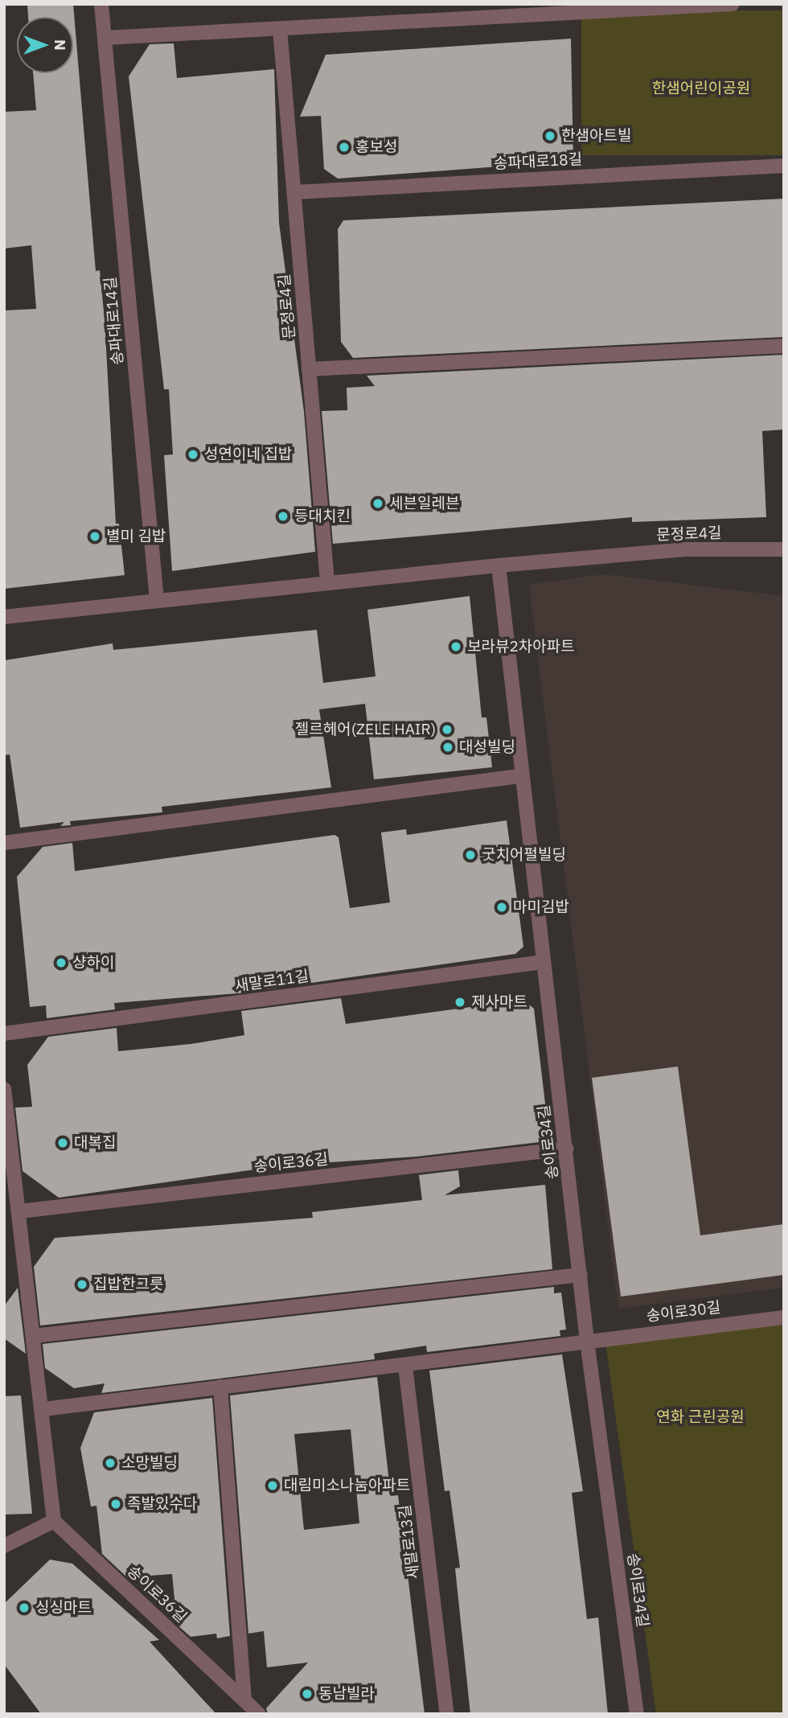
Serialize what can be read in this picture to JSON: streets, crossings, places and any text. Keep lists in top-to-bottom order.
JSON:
{
  "streets": {
    "street": [
      "송파대로18길",
      "문정로4길",
      "송파대로14길",
      "새말로11길",
      "송이로34길",
      "송이로36길",
      "송이로30길",
      "새말로13길"
    ]
  },
  "crossings": [
    ["송파대로18길", "문정로4길"],
    ["문정로4길", "송파대로14길"],
    ["문정로4길", "송이로34길"],
    ["새말로11길", "송이로34길"],
    ["송이로34길", "송이로36길"],
    ["송이로34길", "송이로30길"]
  ],
  "parks": ["한샘어린이공원", "연화 근린공원"],
  "places": [
    "한샘아트빌",
    "홍보성",
    "성연이네 집밥",
    "세븐일레븐",
    "등대치킨",
    "별미 김밥",
    "보라뷰2차아파트",
    "젤르헤어(ZELE HAIR)",
    "대성빌딩",
    "굿치어펄빌딩",
    "마미김밥",
    "샹하이",
    "제사마트",
    "대복집",
    "집밥한그릇",
    "소망빌딩",
    "대림미소나눔아파트",
    "족발있수다",
    "싱싱마트",
    "동남빌라"
  ],
  "north": "right"
}
